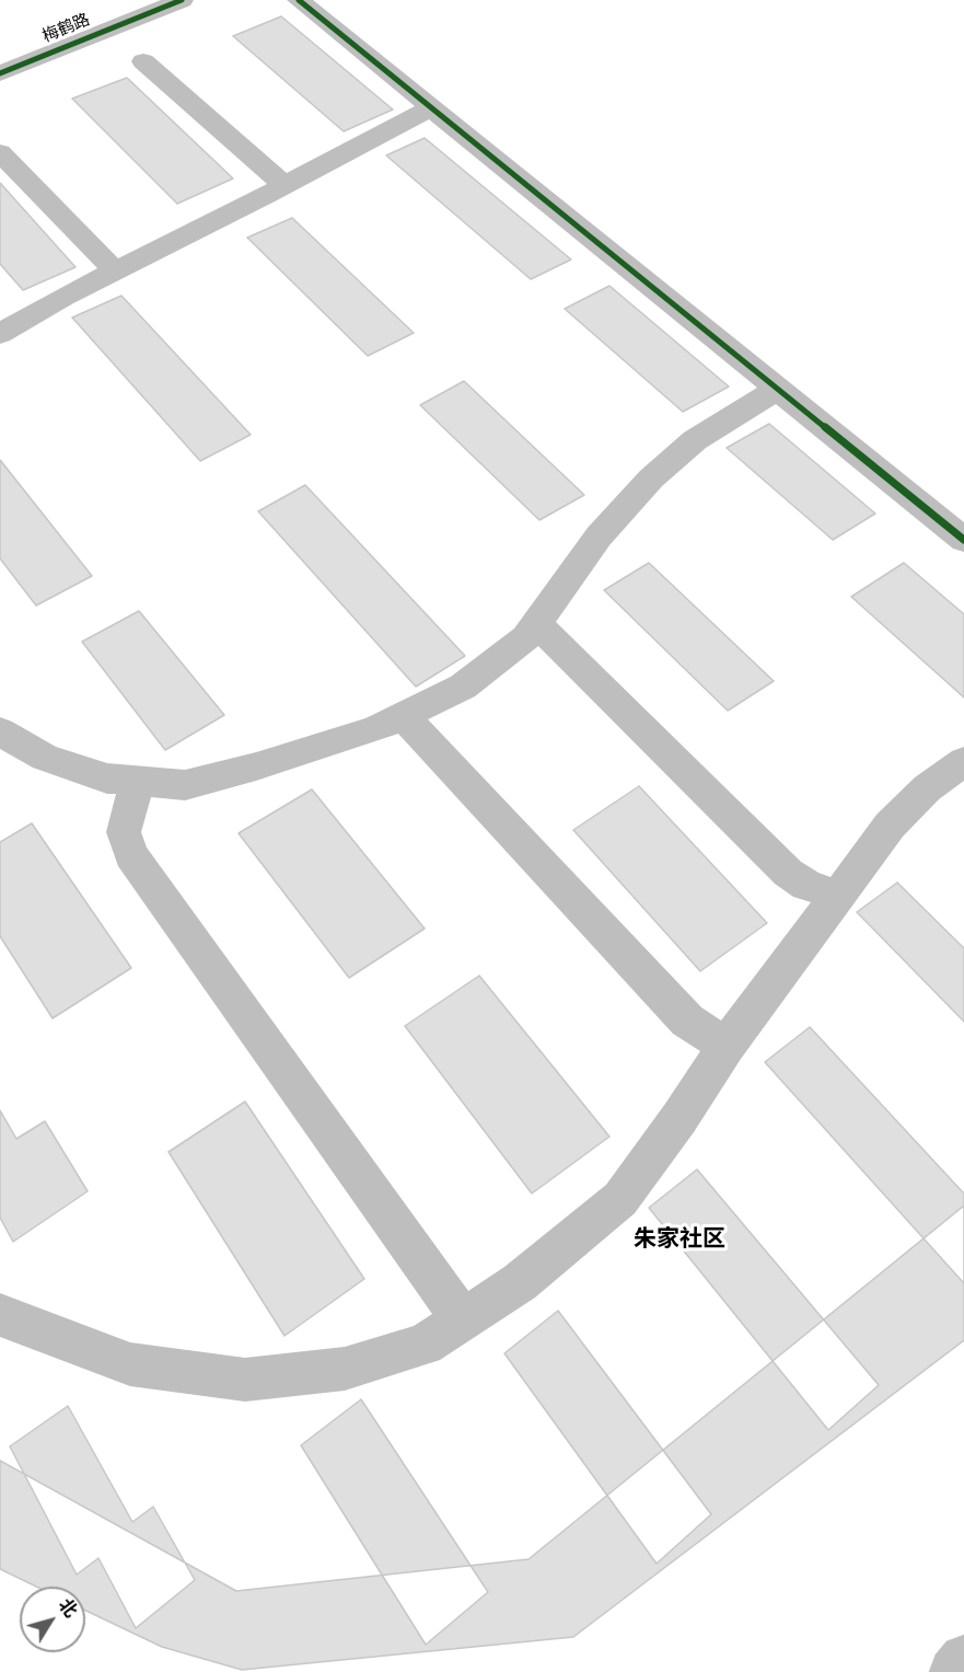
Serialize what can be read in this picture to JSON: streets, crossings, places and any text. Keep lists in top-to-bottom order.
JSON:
{
  "streets": {
    "street": ["梅鹤路"]
  },
  "districts": ["朱家社区"],
  "north": "top right"
}
